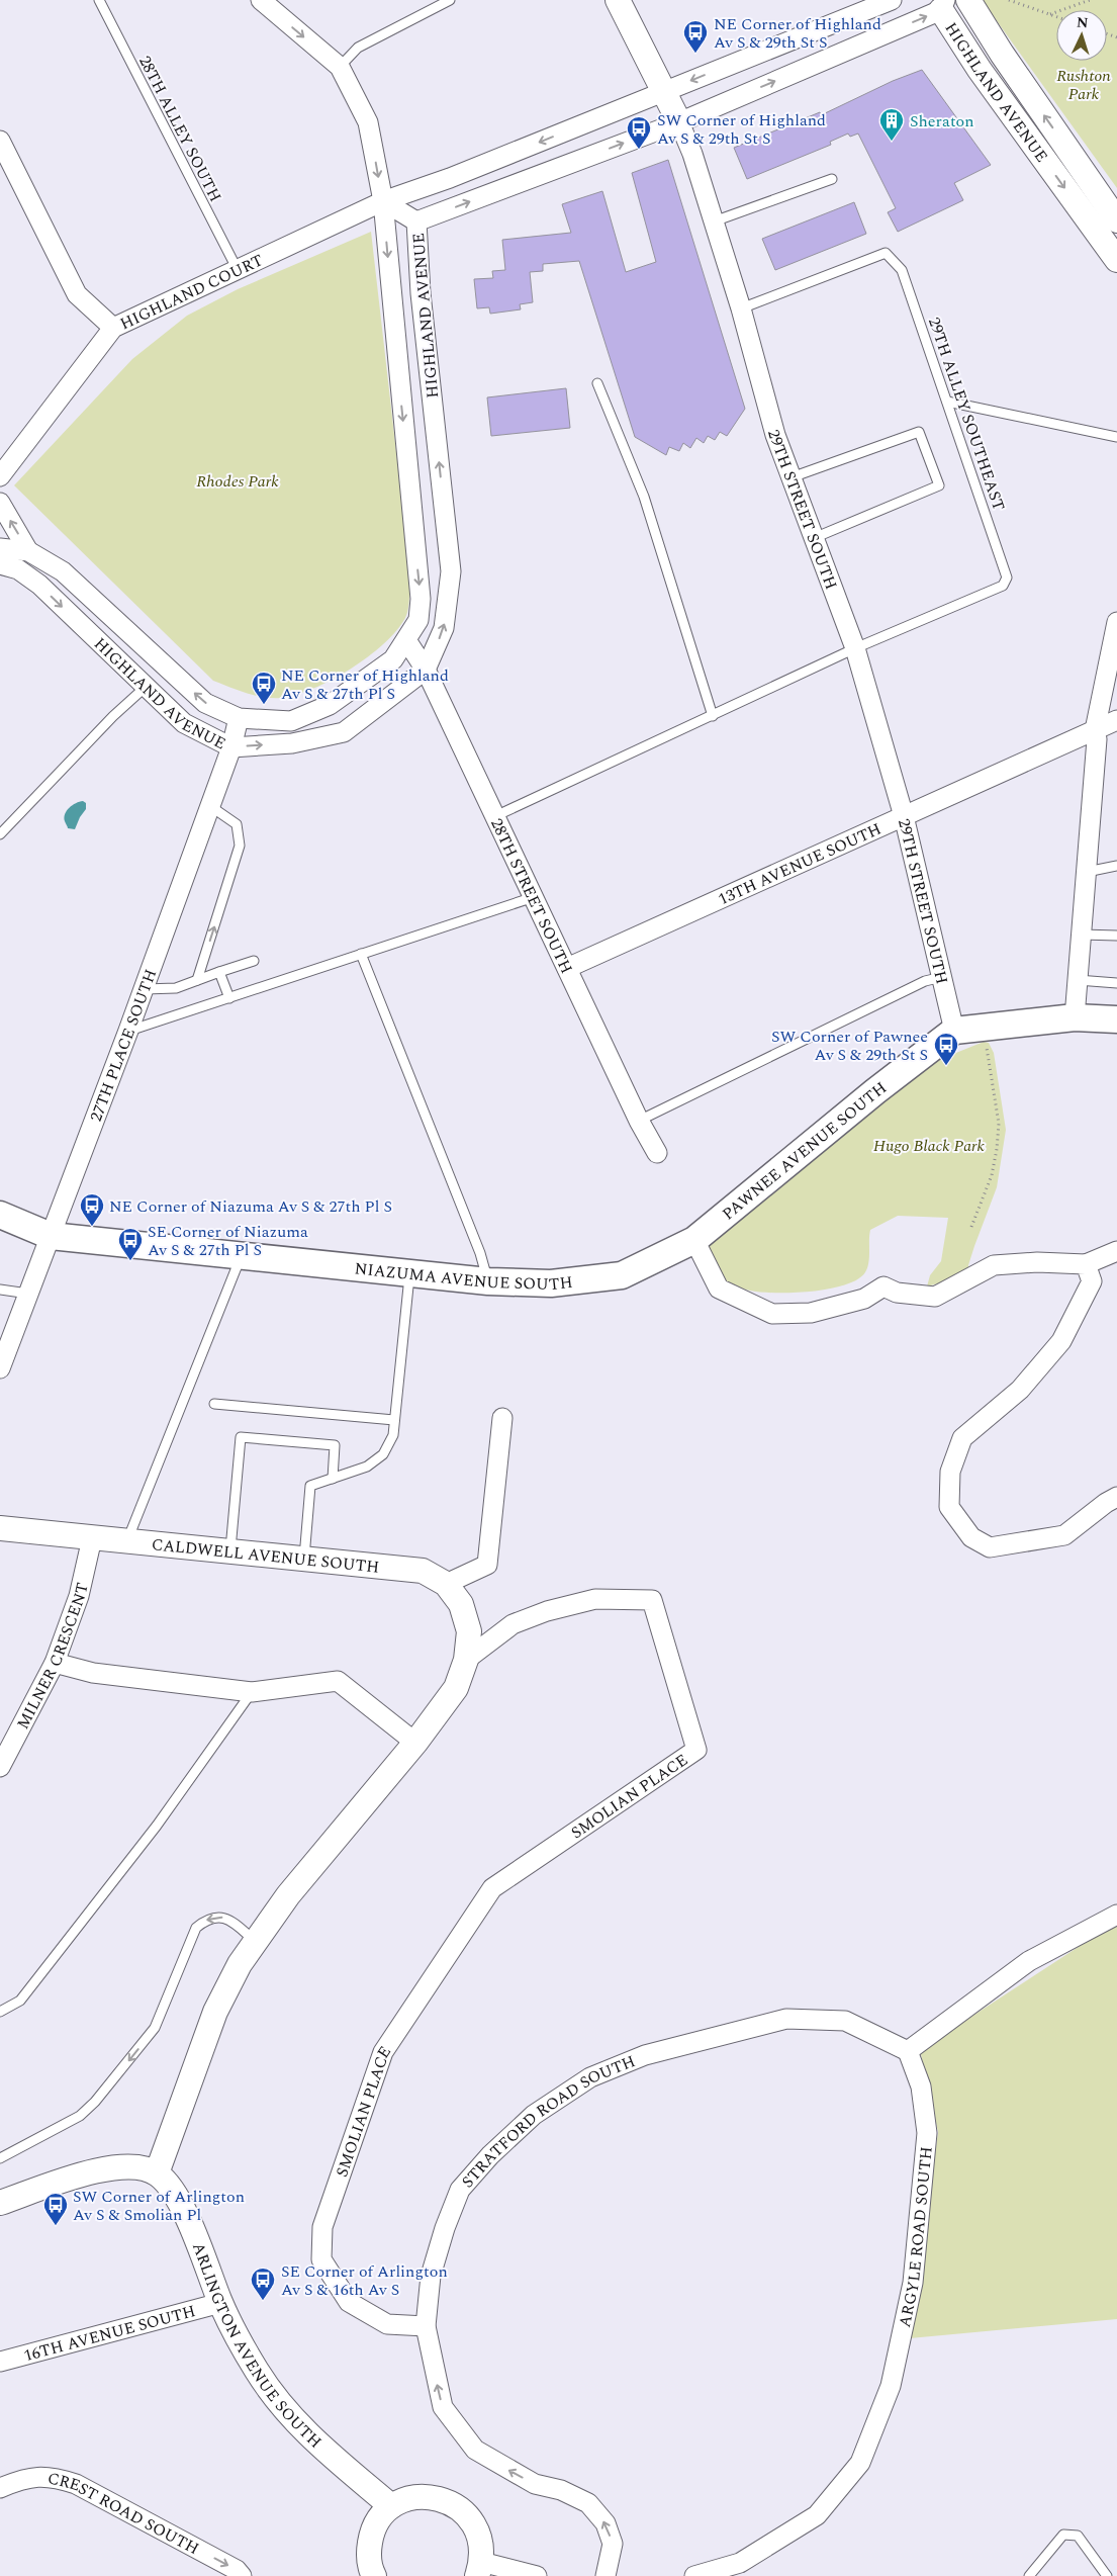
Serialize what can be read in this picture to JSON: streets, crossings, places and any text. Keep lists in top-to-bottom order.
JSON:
{
  "streets": {
    "main road": ["PAWNEE AVENUE SOUTH", "NIAZUMA AVENUE SOUTH"],
    "street": [
      "HIGHLAND AVENUE",
      "HIGHLAND COURT",
      "29TH STREET SOUTH",
      "13TH AVENUE SOUTH",
      "28TH STREET SOUTH",
      "27TH PLACE SOUTH",
      "CALDWELL AVENUE SOUTH",
      "MILNER CRESCENT",
      "SMOLIAN PLACE",
      "STRATFORD ROAD SOUTH",
      "ARGYLE ROAD SOUTH",
      "16TH AVENUE SOUTH",
      "ARLINGTON AVENUE SOUTH",
      "CREST ROAD SOUTH"
    ],
    "lane": ["28TH ALLEY SOUTH", "29TH ALLEY SOUTHEAST"]
  },
  "crossings": [
    ["HIGHLAND AVENUE", "HIGHLAND COURT"],
    ["HIGHLAND AVENUE", "29TH STREET SOUTH"],
    ["HIGHLAND AVENUE", "28TH STREET SOUTH"],
    ["HIGHLAND AVENUE", "27TH PLACE SOUTH"],
    ["28TH ALLEY SOUTH", "HIGHLAND COURT"],
    ["29TH ALLEY SOUTHEAST", "29TH STREET SOUTH"],
    ["29TH ALLEY SOUTHEAST", "28TH STREET SOUTH"],
    ["29TH STREET SOUTH", "13TH AVENUE SOUTH"],
    ["29TH STREET SOUTH", "PAWNEE AVENUE SOUTH"],
    ["13TH AVENUE SOUTH", "28TH STREET SOUTH"],
    ["27TH PLACE SOUTH", "NIAZUMA AVENUE SOUTH"],
    ["PAWNEE AVENUE SOUTH", "NIAZUMA AVENUE SOUTH"],
    ["CALDWELL AVENUE SOUTH", "MILNER CRESCENT"],
    ["CALDWELL AVENUE SOUTH", "SMOLIAN PLACE"],
    ["SMOLIAN PLACE", "STRATFORD ROAD SOUTH"],
    ["STRATFORD ROAD SOUTH", "ARGYLE ROAD SOUTH"],
    ["16TH AVENUE SOUTH", "ARLINGTON AVENUE SOUTH"]
  ],
  "one_way": ["CREST ROAD SOUTH"],
  "parks": ["Rushton Park", "Rhodes Park", "Hugo Black Park"],
  "places": {
    "bus stop": [
      "NE Corner of Highland Av S & 29th St S",
      "SW Corner of Highland Av S & 29th St S",
      "NE Corner of Highland Av S & 27th Pl S",
      "SW Corner of Pawnee Av S & 29th St S",
      "NE Corner of Niazuma Av S & 27th Pl S",
      "SE Corner of Niazuma Av S & 27th Pl S",
      "SW Corner of Arlington Av S & Smolian Pl",
      "SE Corner of Arlington Av S & 16th Av S"
    ],
    "building": ["Sheraton"]
  },
  "north": "top"
}
